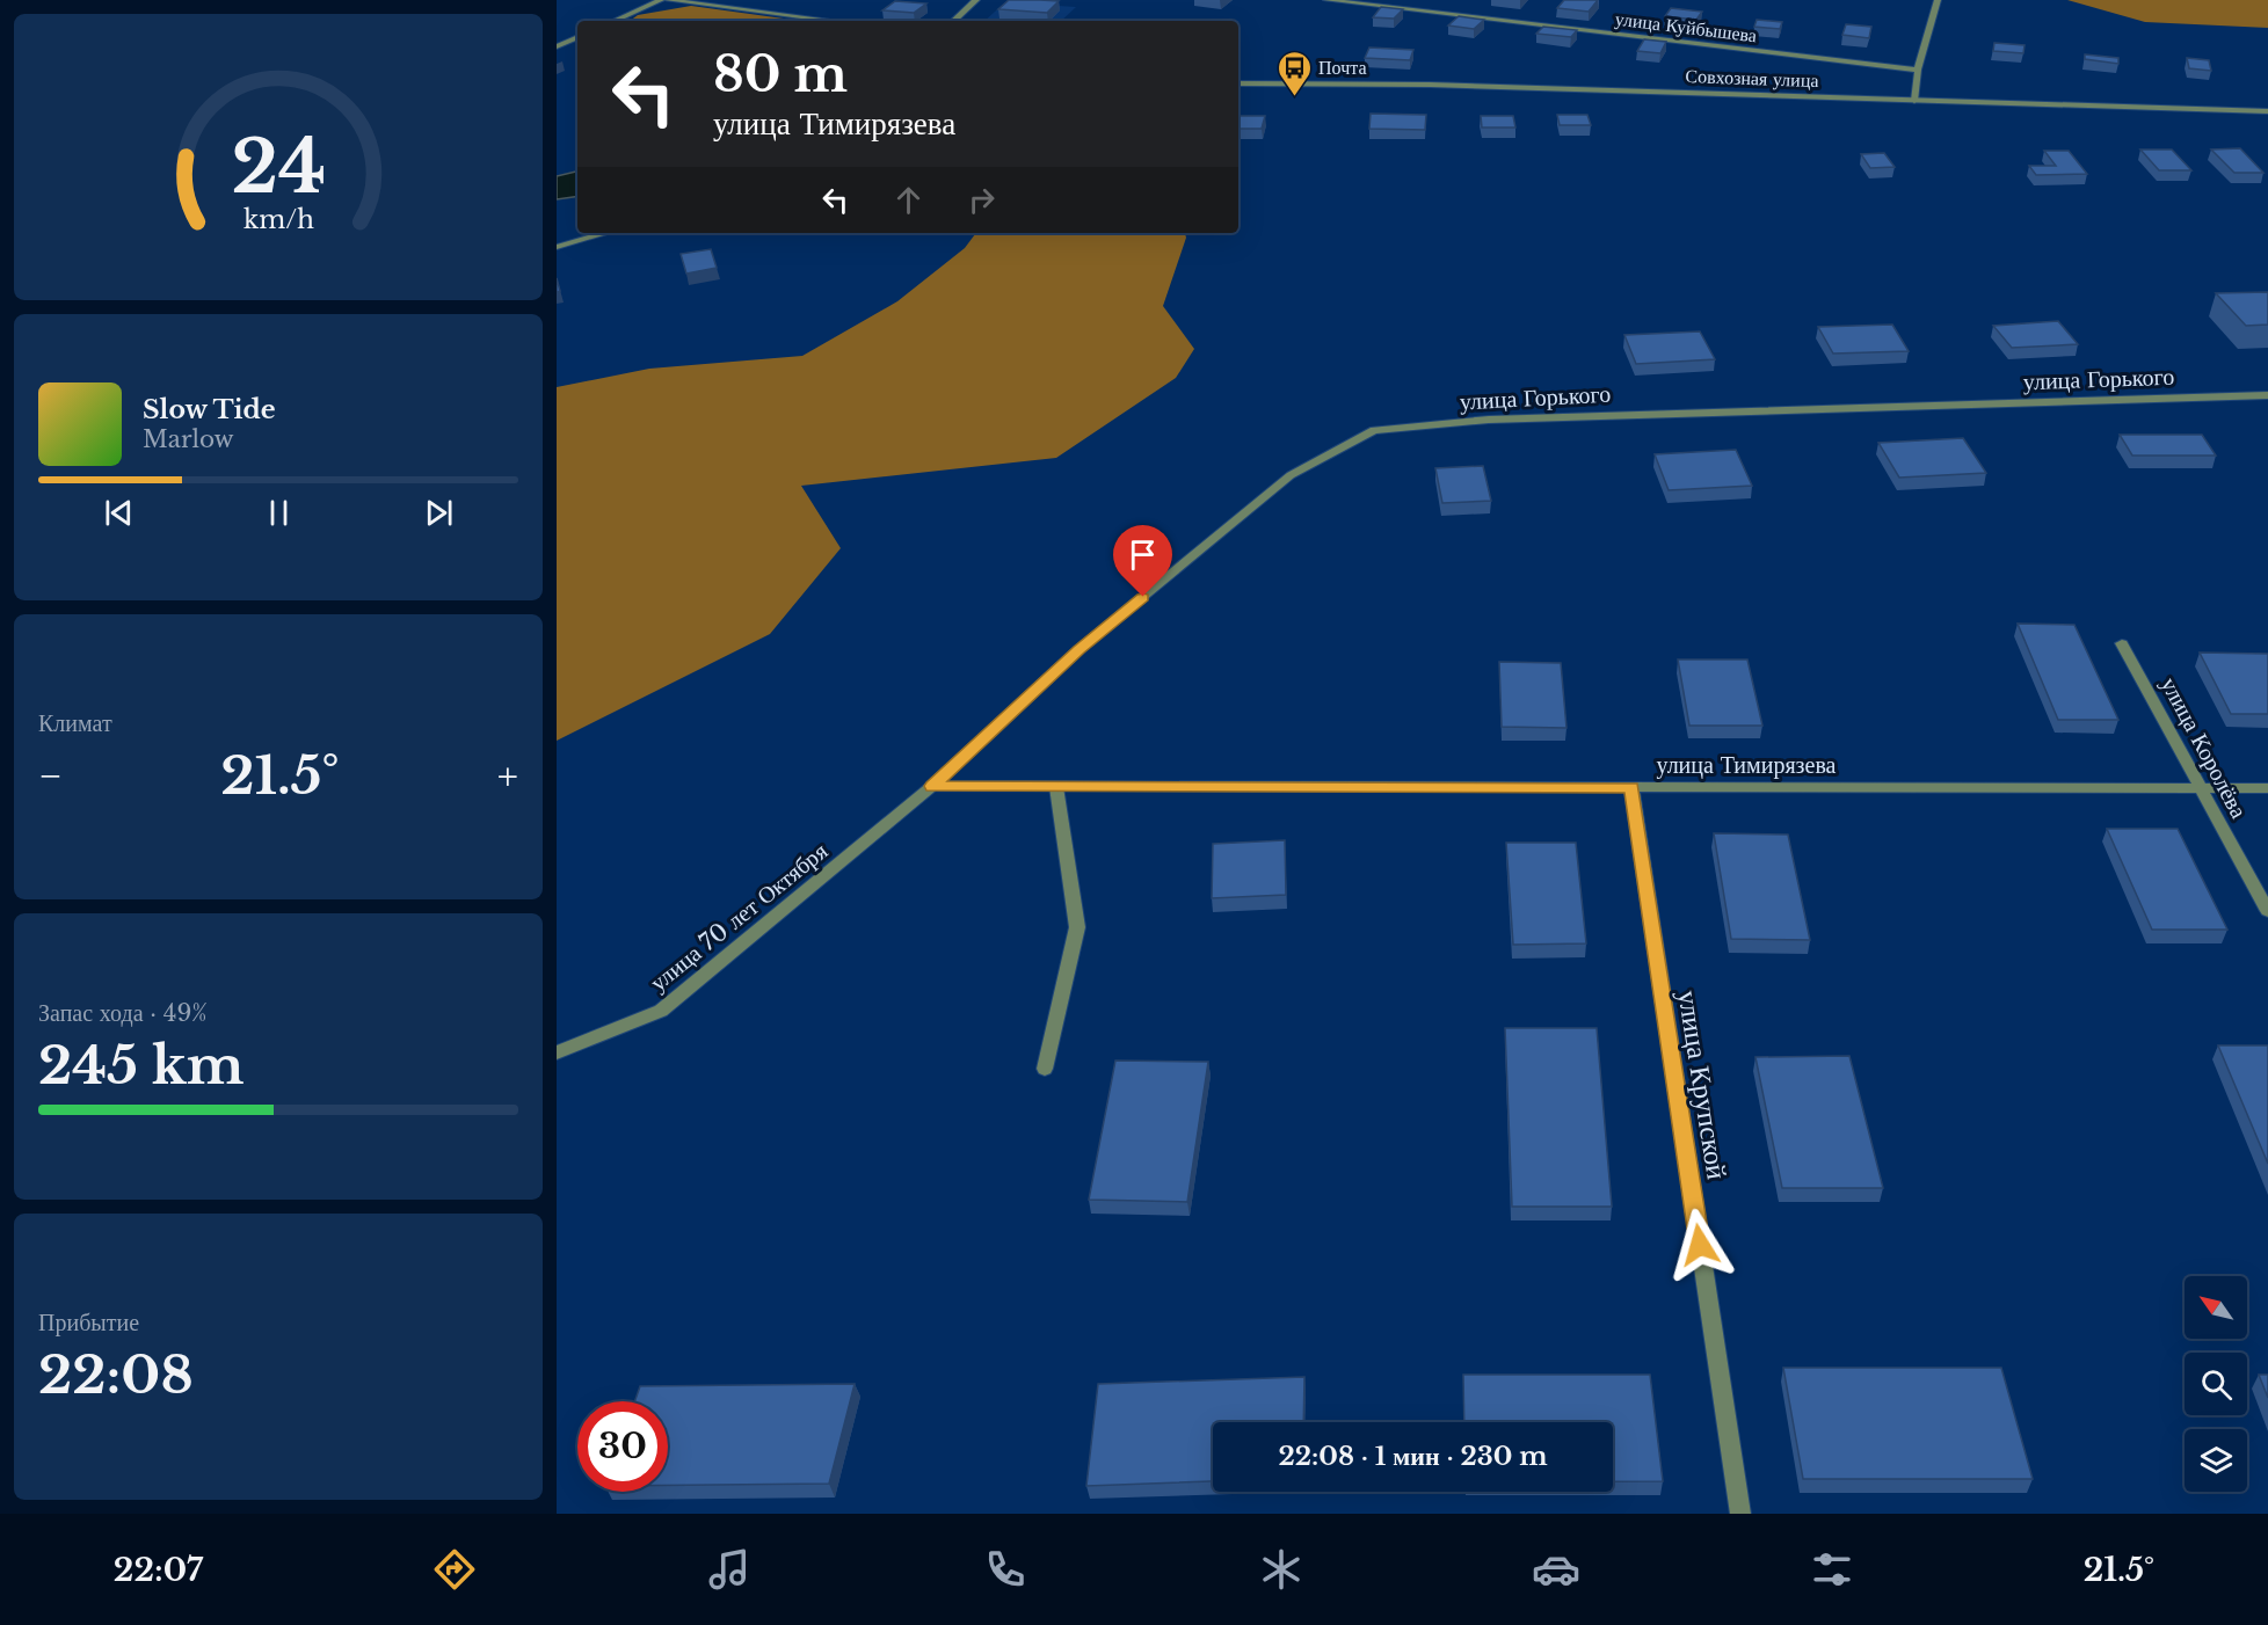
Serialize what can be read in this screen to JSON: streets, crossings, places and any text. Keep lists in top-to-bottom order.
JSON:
{
  "streets": {
    "street": [
      "улица Куйбышева",
      "Совхозная улица",
      "улица Горького",
      "улица Королёва",
      "улица Тимирязева",
      "улица 70 лет Октября",
      "улица Крупской"
    ]
  },
  "crossings": [
    ["улица Горького", "улица Тимирязева"],
    ["улица Горького", "улица 70 лет Октября"],
    ["улица Королёва", "улица Тимирязева"],
    ["улица Тимирязева", "улица 70 лет Октября"],
    ["улица Тимирязева", "улица Крупской"]
  ],
  "places": {
    "bus stop": ["Почта"]
  },
  "north": "top left",
  "page": {
    "turn": ["80 m", "улица Тимирязева"],
    "song": ["Slow Tide", "Marlow"],
    "tile": [
      "Климат",
      ["Запас хода · 49%", "245 km"],
      ["Прибытие", "22:08"]
    ],
    "heat": ["−", "21.5°", "+"],
    "limit": "30",
    "trip": "22:08 · 1 мин · 230 m",
    "tabs": ["22:07", "21.5°"],
    "gauge": ["24", "km/h"]
  }
}
